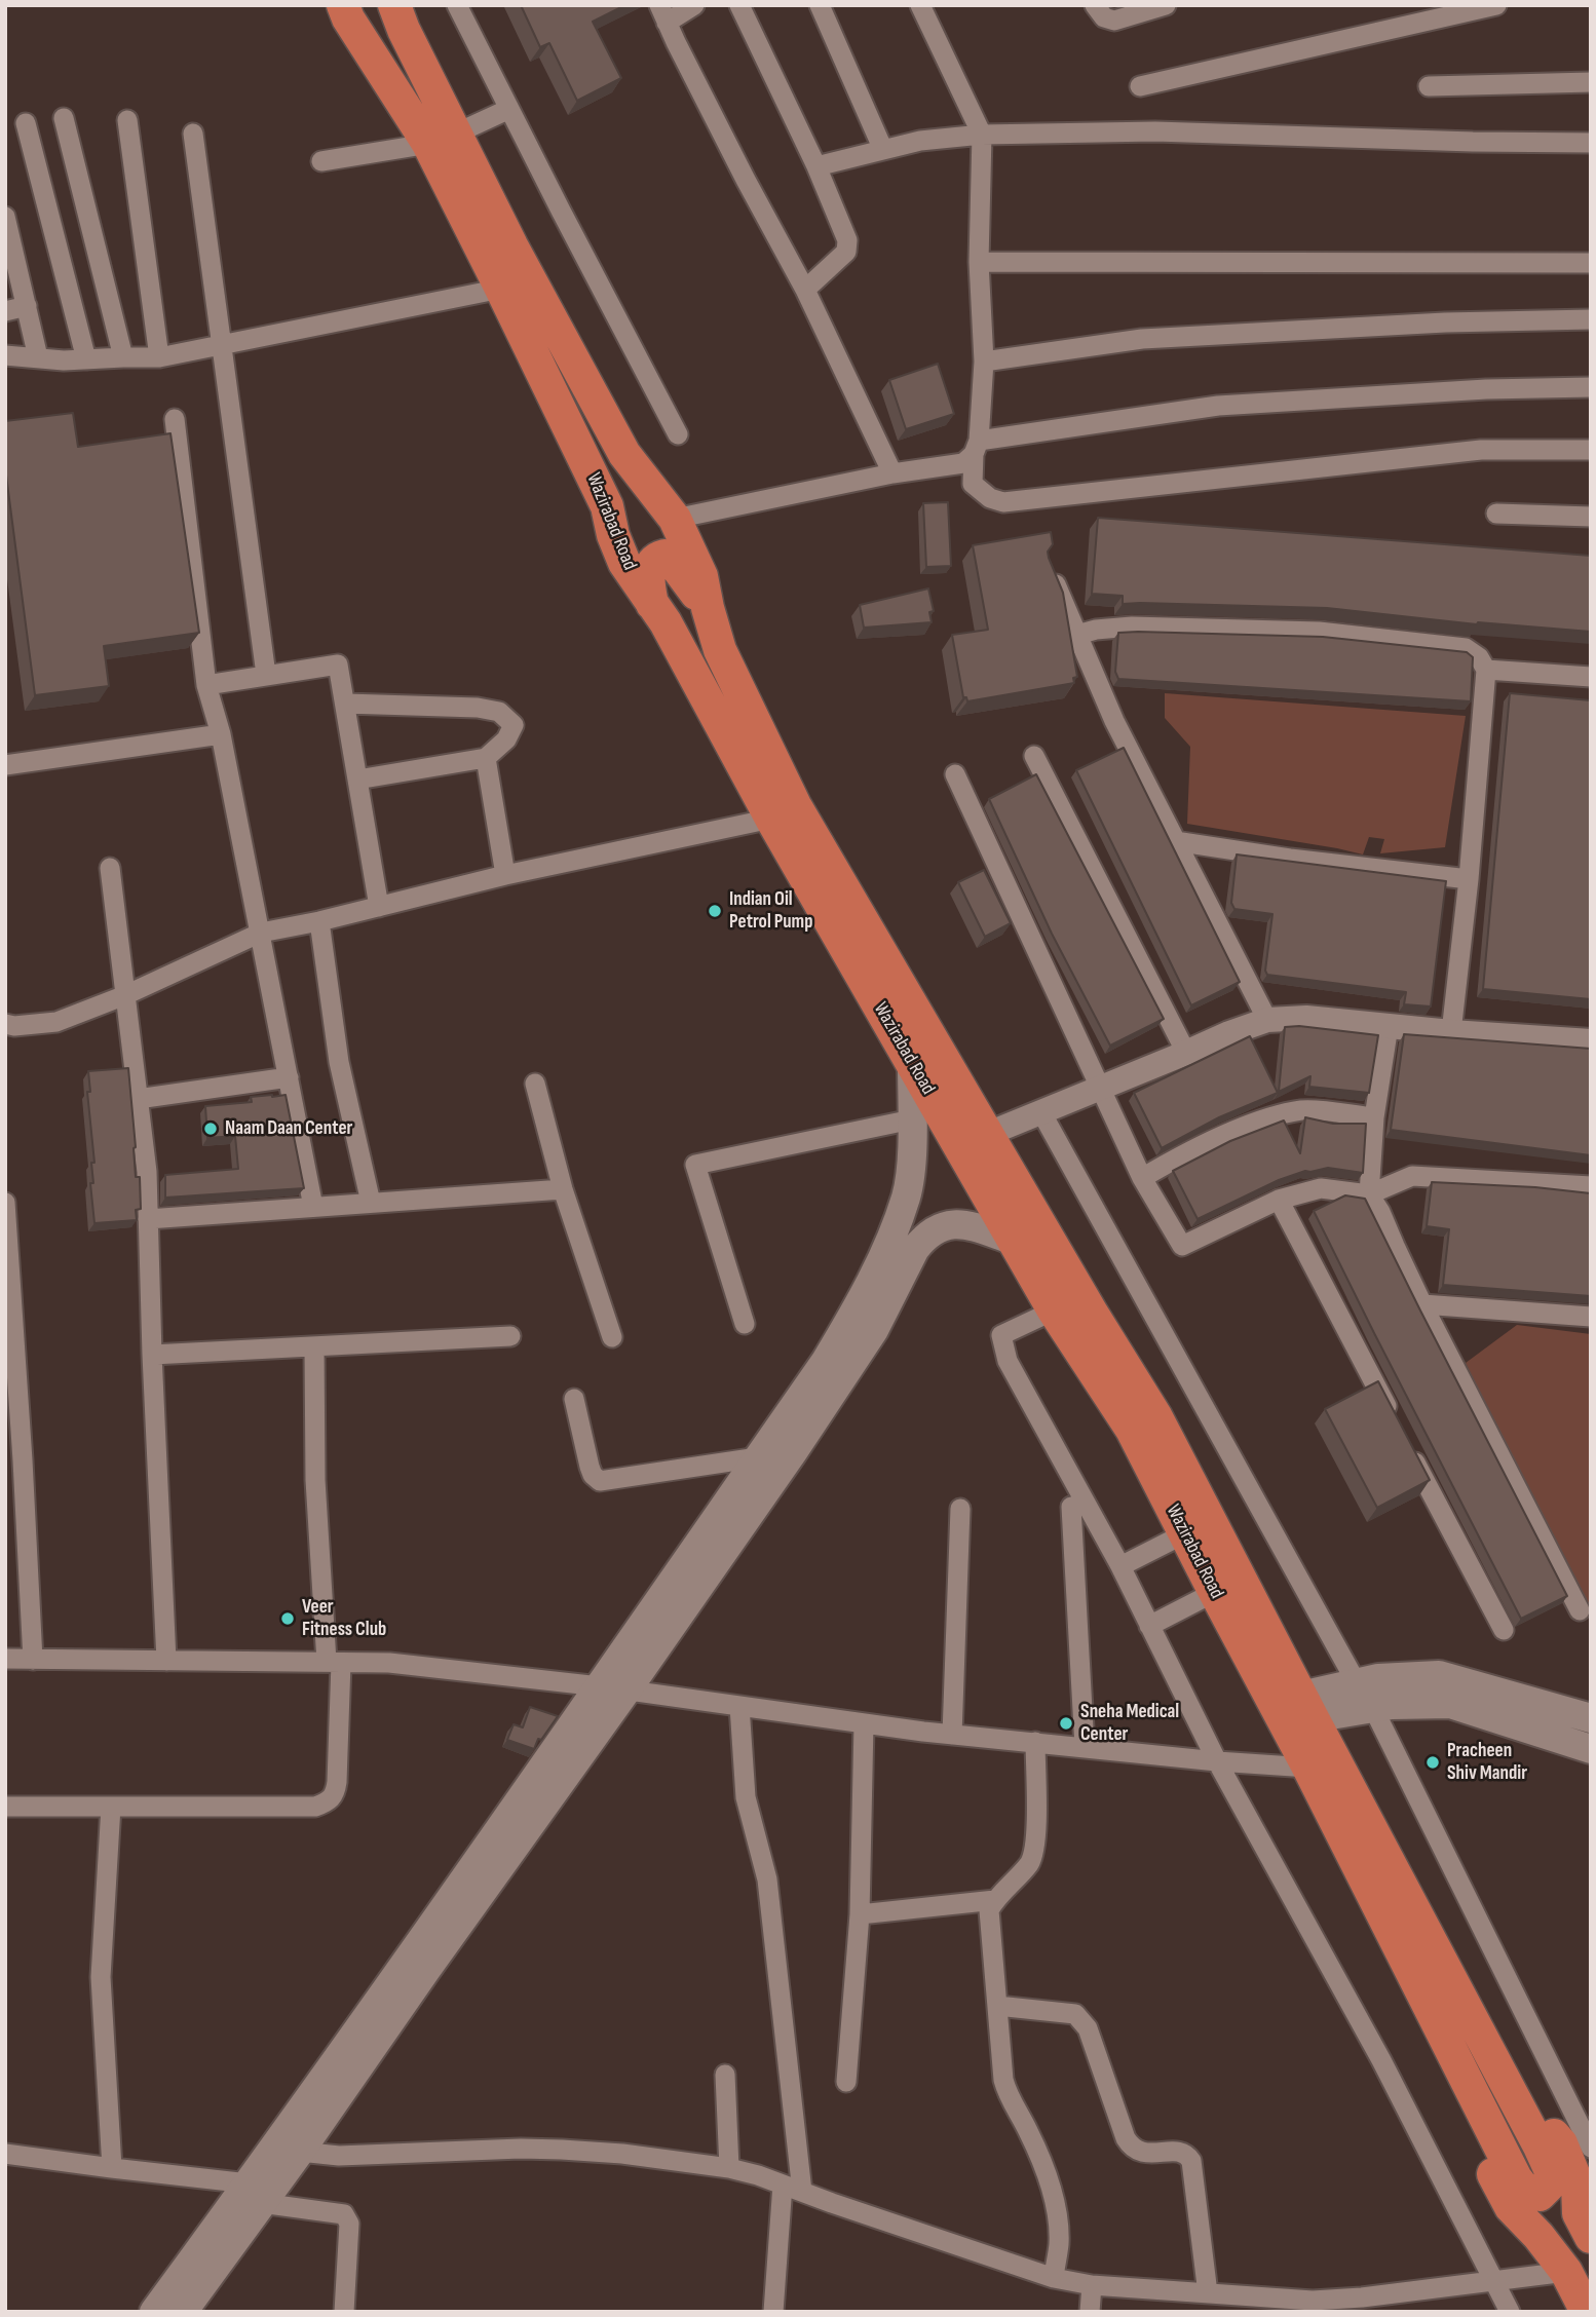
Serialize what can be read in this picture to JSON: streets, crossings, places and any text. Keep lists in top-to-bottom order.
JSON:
{
  "streets": {
    "highway": ["Wazirabad Road"]
  },
  "places": [
    "Indian Oil Petrol Pump",
    "Naam Daan Center",
    "Veer Fitness Club",
    "Sneha Medical Center",
    "Pracheen Shiv Mandir"
  ]
}
